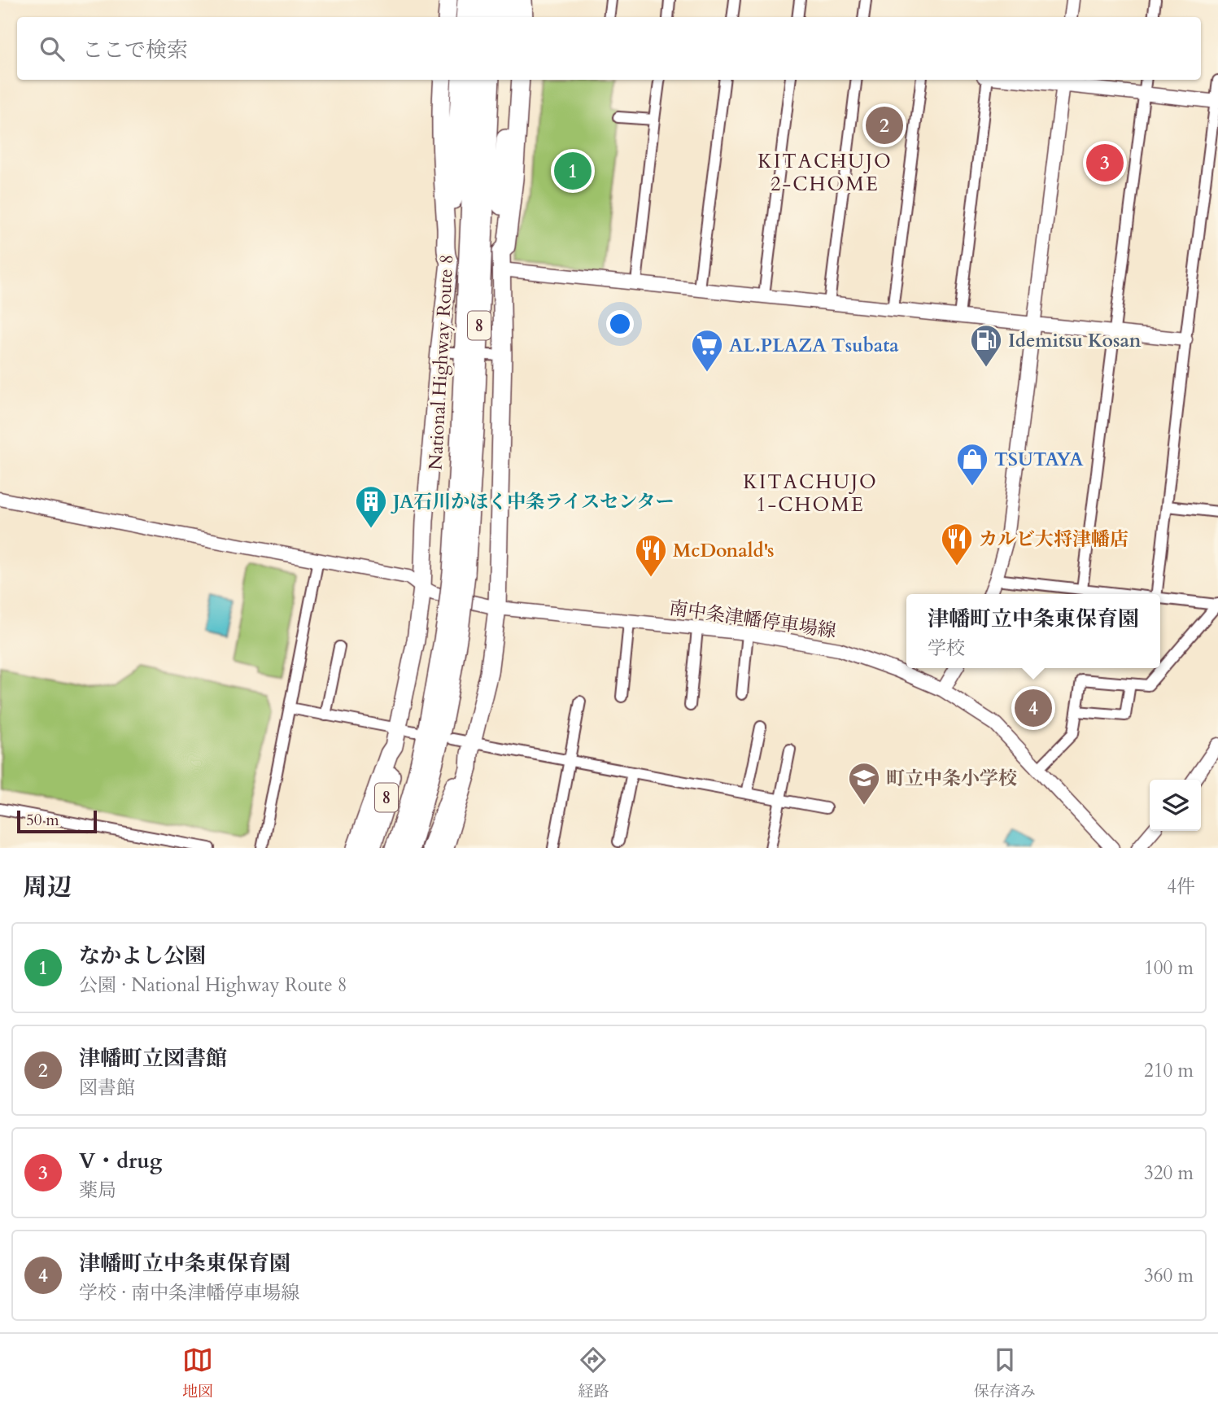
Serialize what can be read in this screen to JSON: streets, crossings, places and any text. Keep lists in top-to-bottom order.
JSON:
{
  "streets": {
    "highway": ["8", "National Highway Route 8"],
    "street": ["南中条津幡停車場線"]
  },
  "districts": ["KITACHUJO 2-CHOME", "KITACHUJO 1-CHOME"],
  "places": {
    "fuel station": ["Idemitsu Kosan"],
    "supermarket": ["AL.PLAZA Tsubata"],
    "shop": ["TSUTAYA"],
    "building": ["JA石川かほく中条ライスセンター"],
    "restaurant": ["カルビ大将津幡店", "McDonald's"],
    "school or university": ["町立中条小学校"]
  },
  "scale_bar": "50 m",
  "page": {
    "search": "ここで検索",
    "pins": [
      "2",
      "3",
      "1",
      "4"
    ],
    "popup": ["津幡町立中条東保育園", "学校"],
    "scale": "50 m",
    "heading": ["周辺", "4件"],
    "list": [
      {
        "mark": "1",
        "name": "なかよし公園",
        "note": "公園 · National Highway Route 8",
        "value": "100 m"
      },
      {
        "mark": "2",
        "name": "津幡町立図書館",
        "note": "図書館",
        "value": "210 m"
      },
      {
        "mark": "3",
        "name": "V・drug",
        "note": "薬局",
        "value": "320 m"
      },
      {
        "mark": "4",
        "name": "津幡町立中条東保育園",
        "note": "学校 · 南中条津幡停車場線",
        "value": "360 m"
      }
    ],
    "nav": ["地図", "経路", "保存済み"]
  }
}
